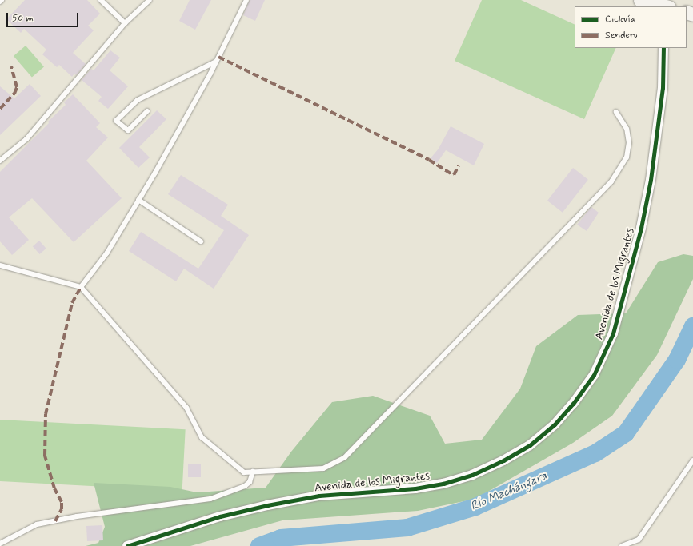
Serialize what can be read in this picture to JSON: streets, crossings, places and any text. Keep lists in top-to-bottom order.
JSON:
{
  "streets": {
    "street": ["Avenida de los Migrantes"]
  },
  "water": ["Río Machángara"],
  "legend": ["Ciclovía", "Sendero"],
  "scale_bar": "50 m"
}
